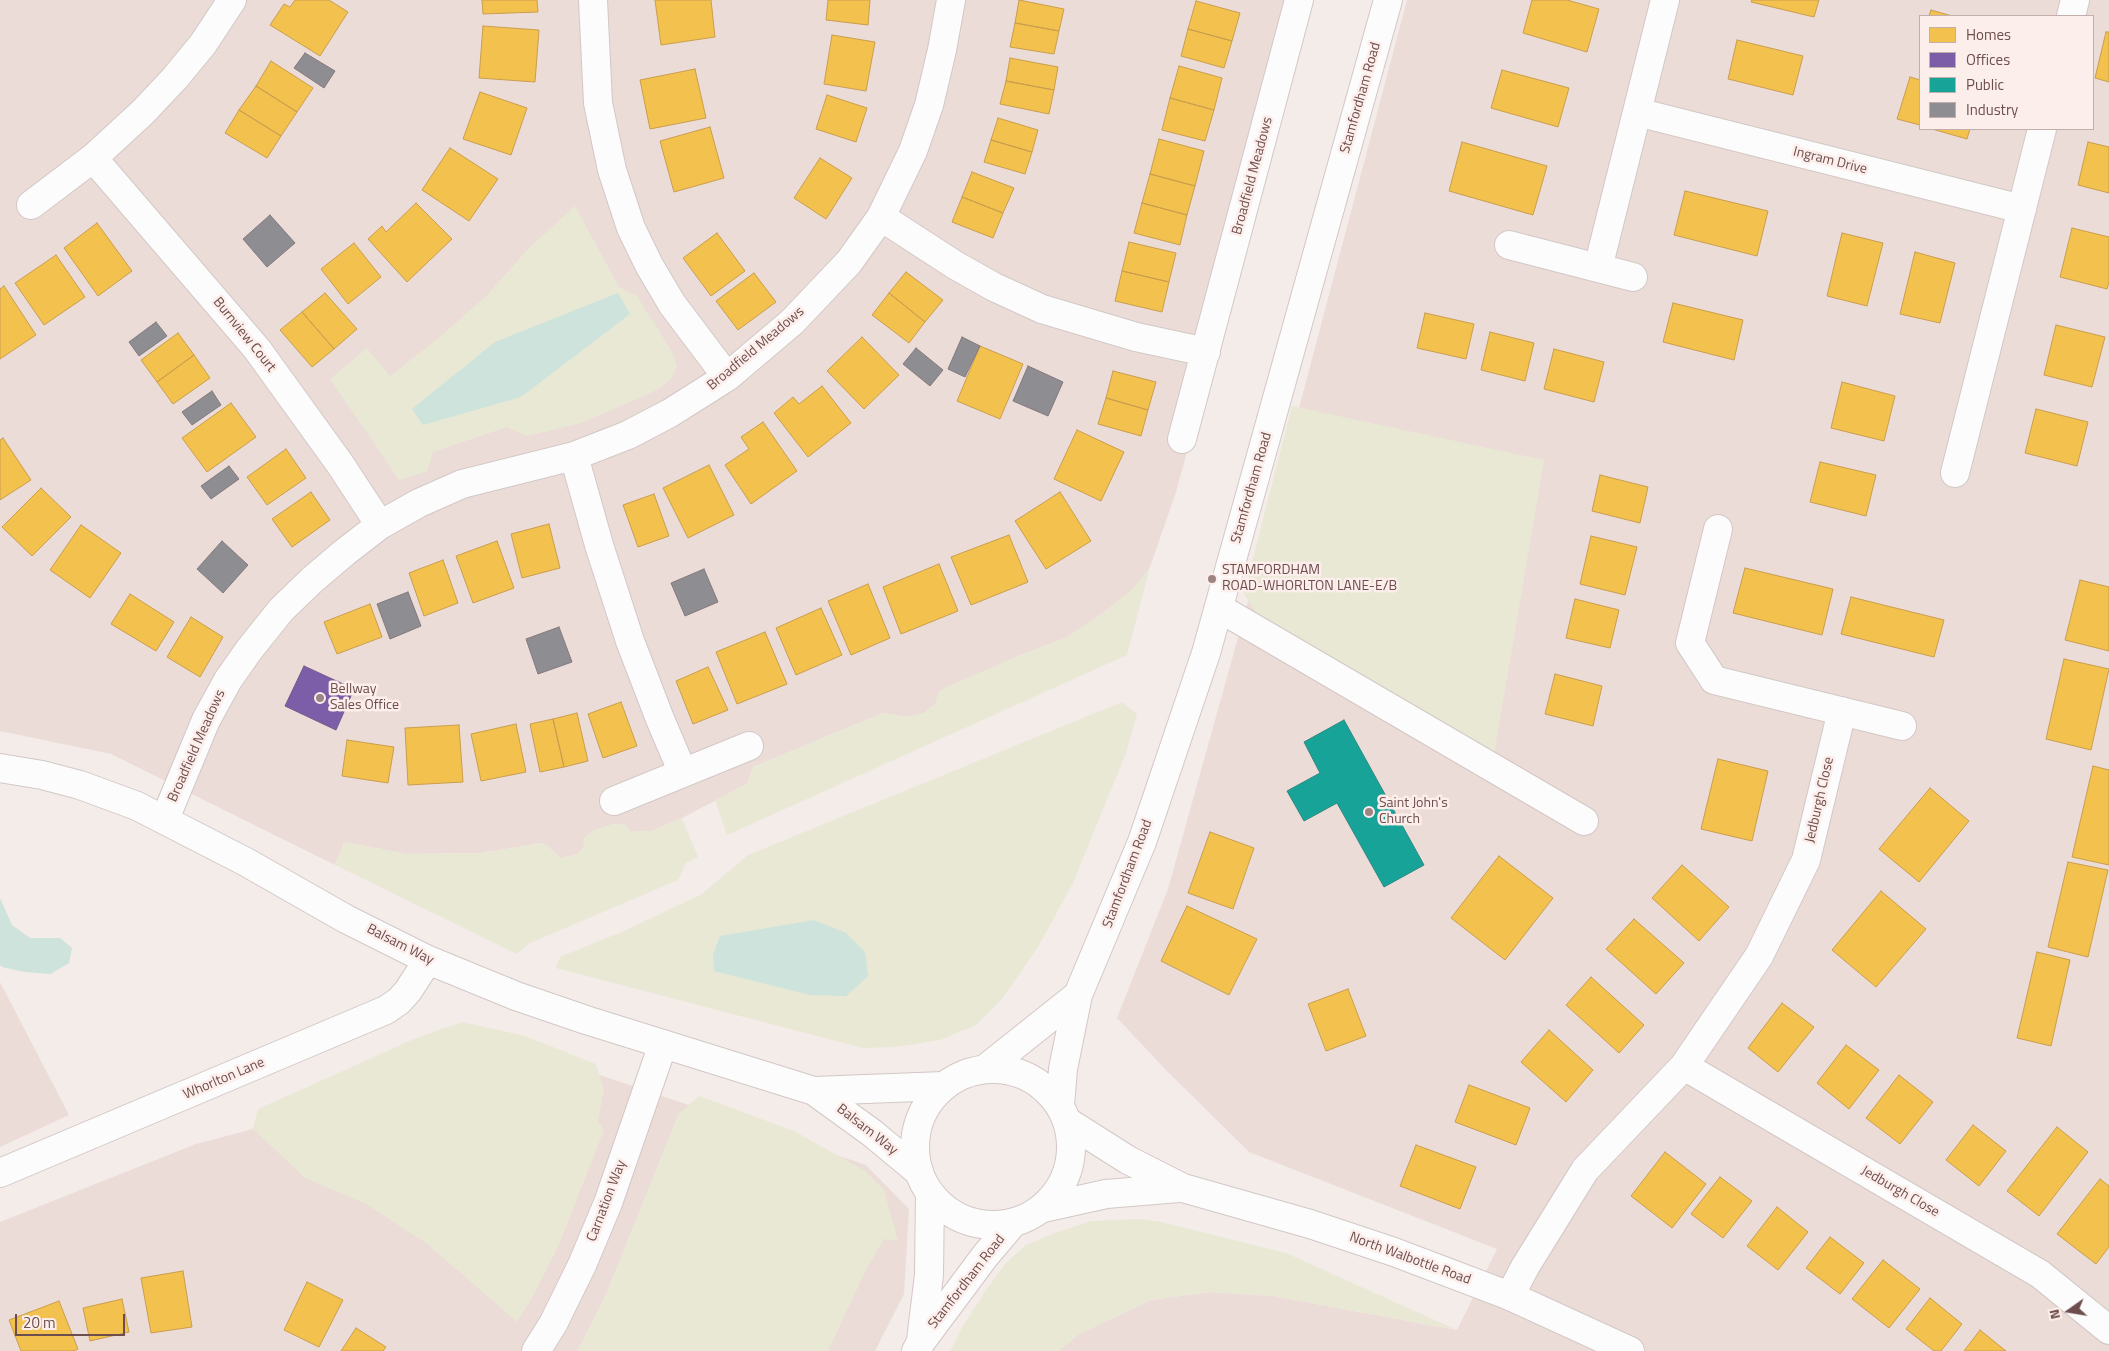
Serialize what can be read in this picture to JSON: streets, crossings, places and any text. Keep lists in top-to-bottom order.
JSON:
{
  "streets": {
    "street": [
      "Stamfordham Road",
      "Ingram Drive",
      "Broadfield Meadows",
      "Burnview Court",
      "Jedburgh Close",
      "Balsam Way",
      "Whorlton Lane",
      "Carnation Way",
      "North Walbottle Road"
    ]
  },
  "crossings": [
    ["Stamfordham Road", "Balsam Way"],
    ["Stamfordham Road", "North Walbottle Road"],
    ["Broadfield Meadows", "Burnview Court"],
    ["Broadfield Meadows", "Balsam Way"],
    ["Jedburgh Close", "North Walbottle Road"],
    ["Balsam Way", "Whorlton Lane"],
    ["Balsam Way", "Carnation Way"],
    ["Balsam Way", "North Walbottle Road"]
  ],
  "places": ["STAMFORDHAM ROAD-WHORLTON LANE-E/B", "Bellway Sales Office", "Saint John's Church"],
  "legend": [
    "Homes",
    "Offices",
    "Public",
    "Industry"
  ],
  "scale_bar": "20 m",
  "north": "left"
}
